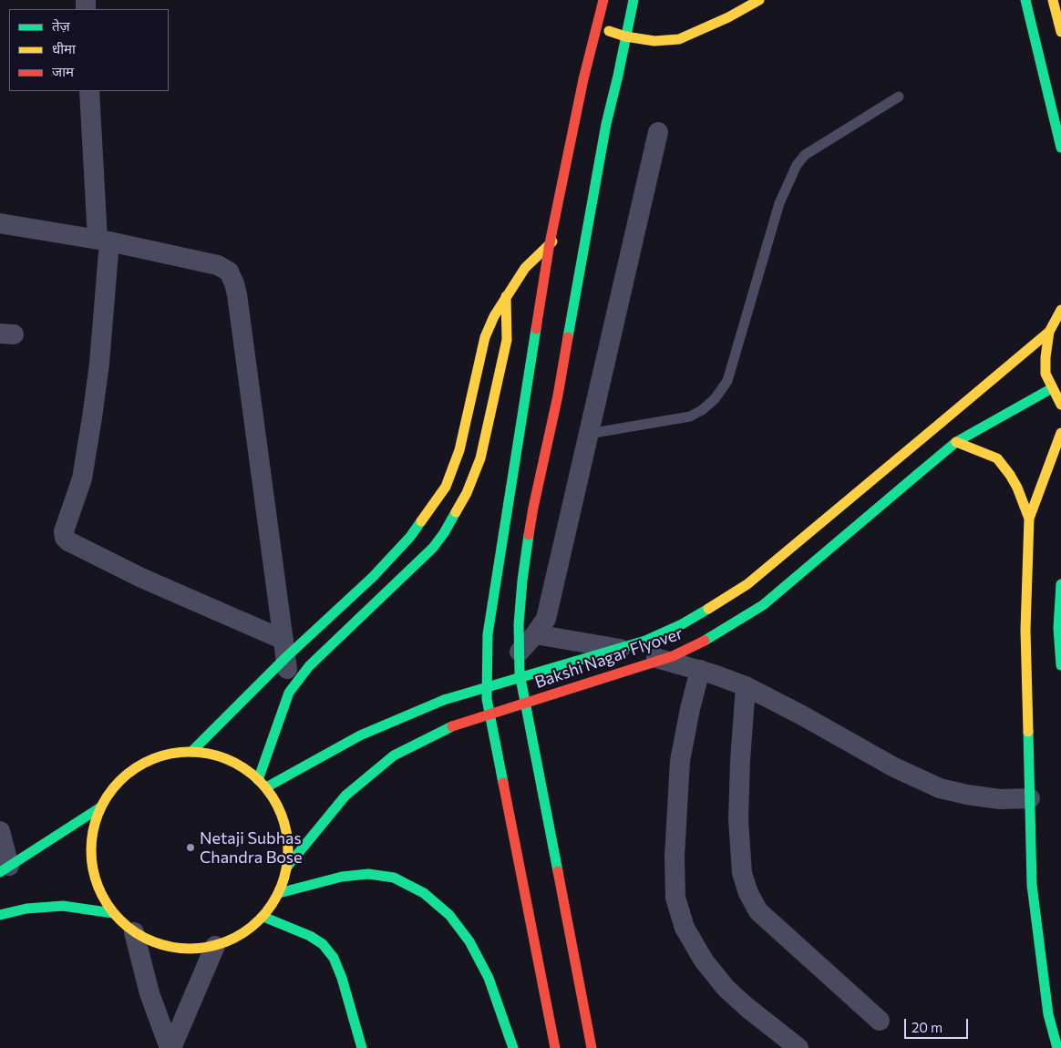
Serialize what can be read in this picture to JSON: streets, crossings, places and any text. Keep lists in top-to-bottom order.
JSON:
{
  "streets": {
    "main road": ["Bakshi Nagar Flyover"]
  },
  "places": ["Netaji Subhas Chandra Bose"],
  "legend": ["तेज़", "धीमा", "जाम"],
  "scale_bar": "20 m"
}
